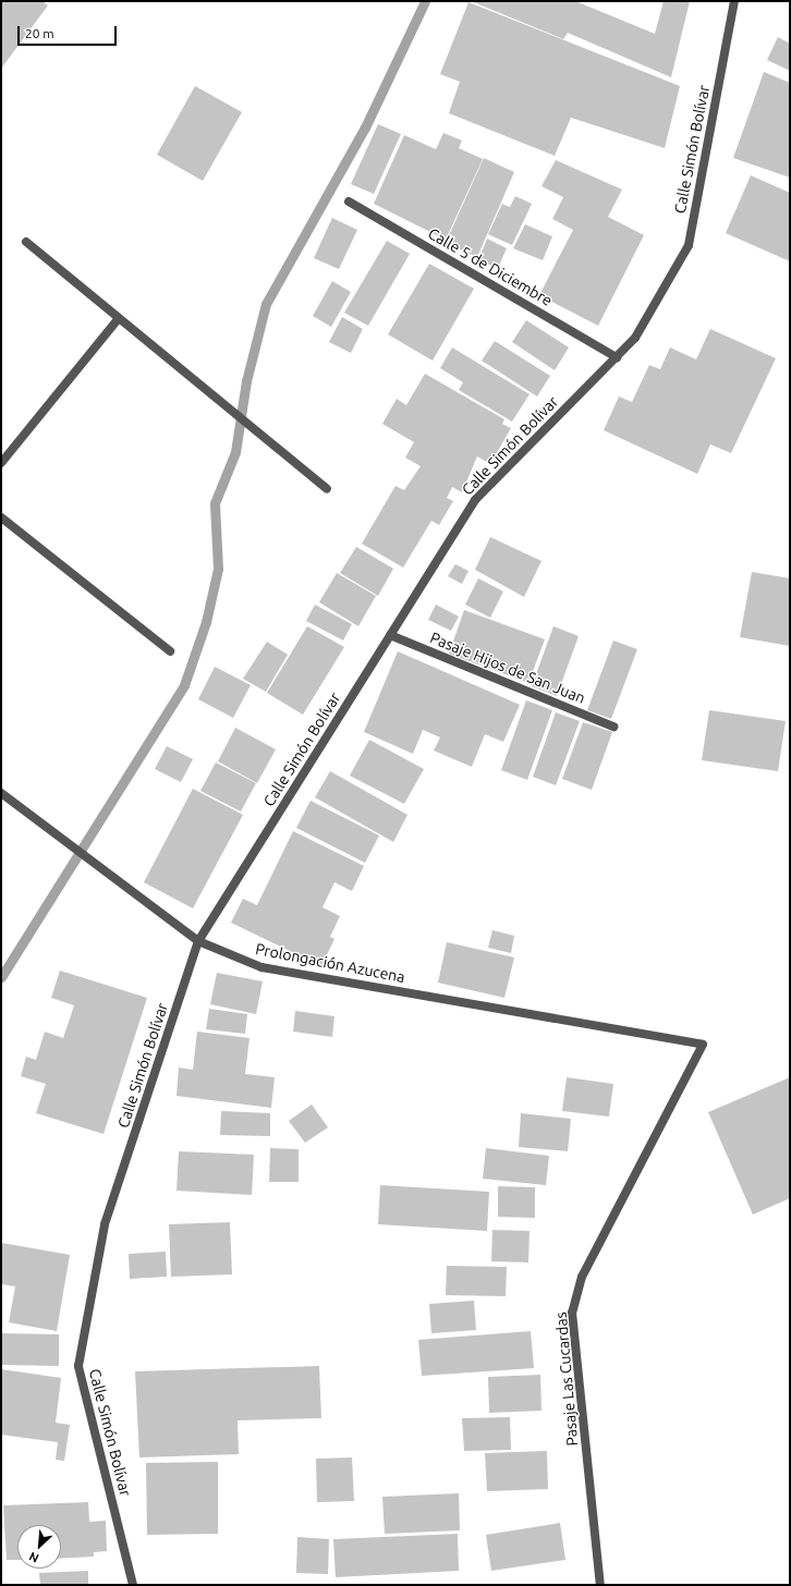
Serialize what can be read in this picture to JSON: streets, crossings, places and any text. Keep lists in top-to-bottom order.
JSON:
{
  "streets": {
    "street": [
      "Calle Simón Bolívar",
      "Calle 5 de Diciembre",
      "Pasaje Hijos de San Juan",
      "Prolongación Azucena",
      "Pasaje Las Cucardas"
    ]
  },
  "crossings": [
    ["Calle Simón Bolívar", "Calle 5 de Diciembre"],
    ["Calle Simón Bolívar", "Pasaje Hijos de San Juan"],
    ["Calle Simón Bolívar", "Prolongación Azucena"],
    ["Prolongación Azucena", "Pasaje Las Cucardas"]
  ],
  "scale_bar": "20 m",
  "north": "bottom left"
}
